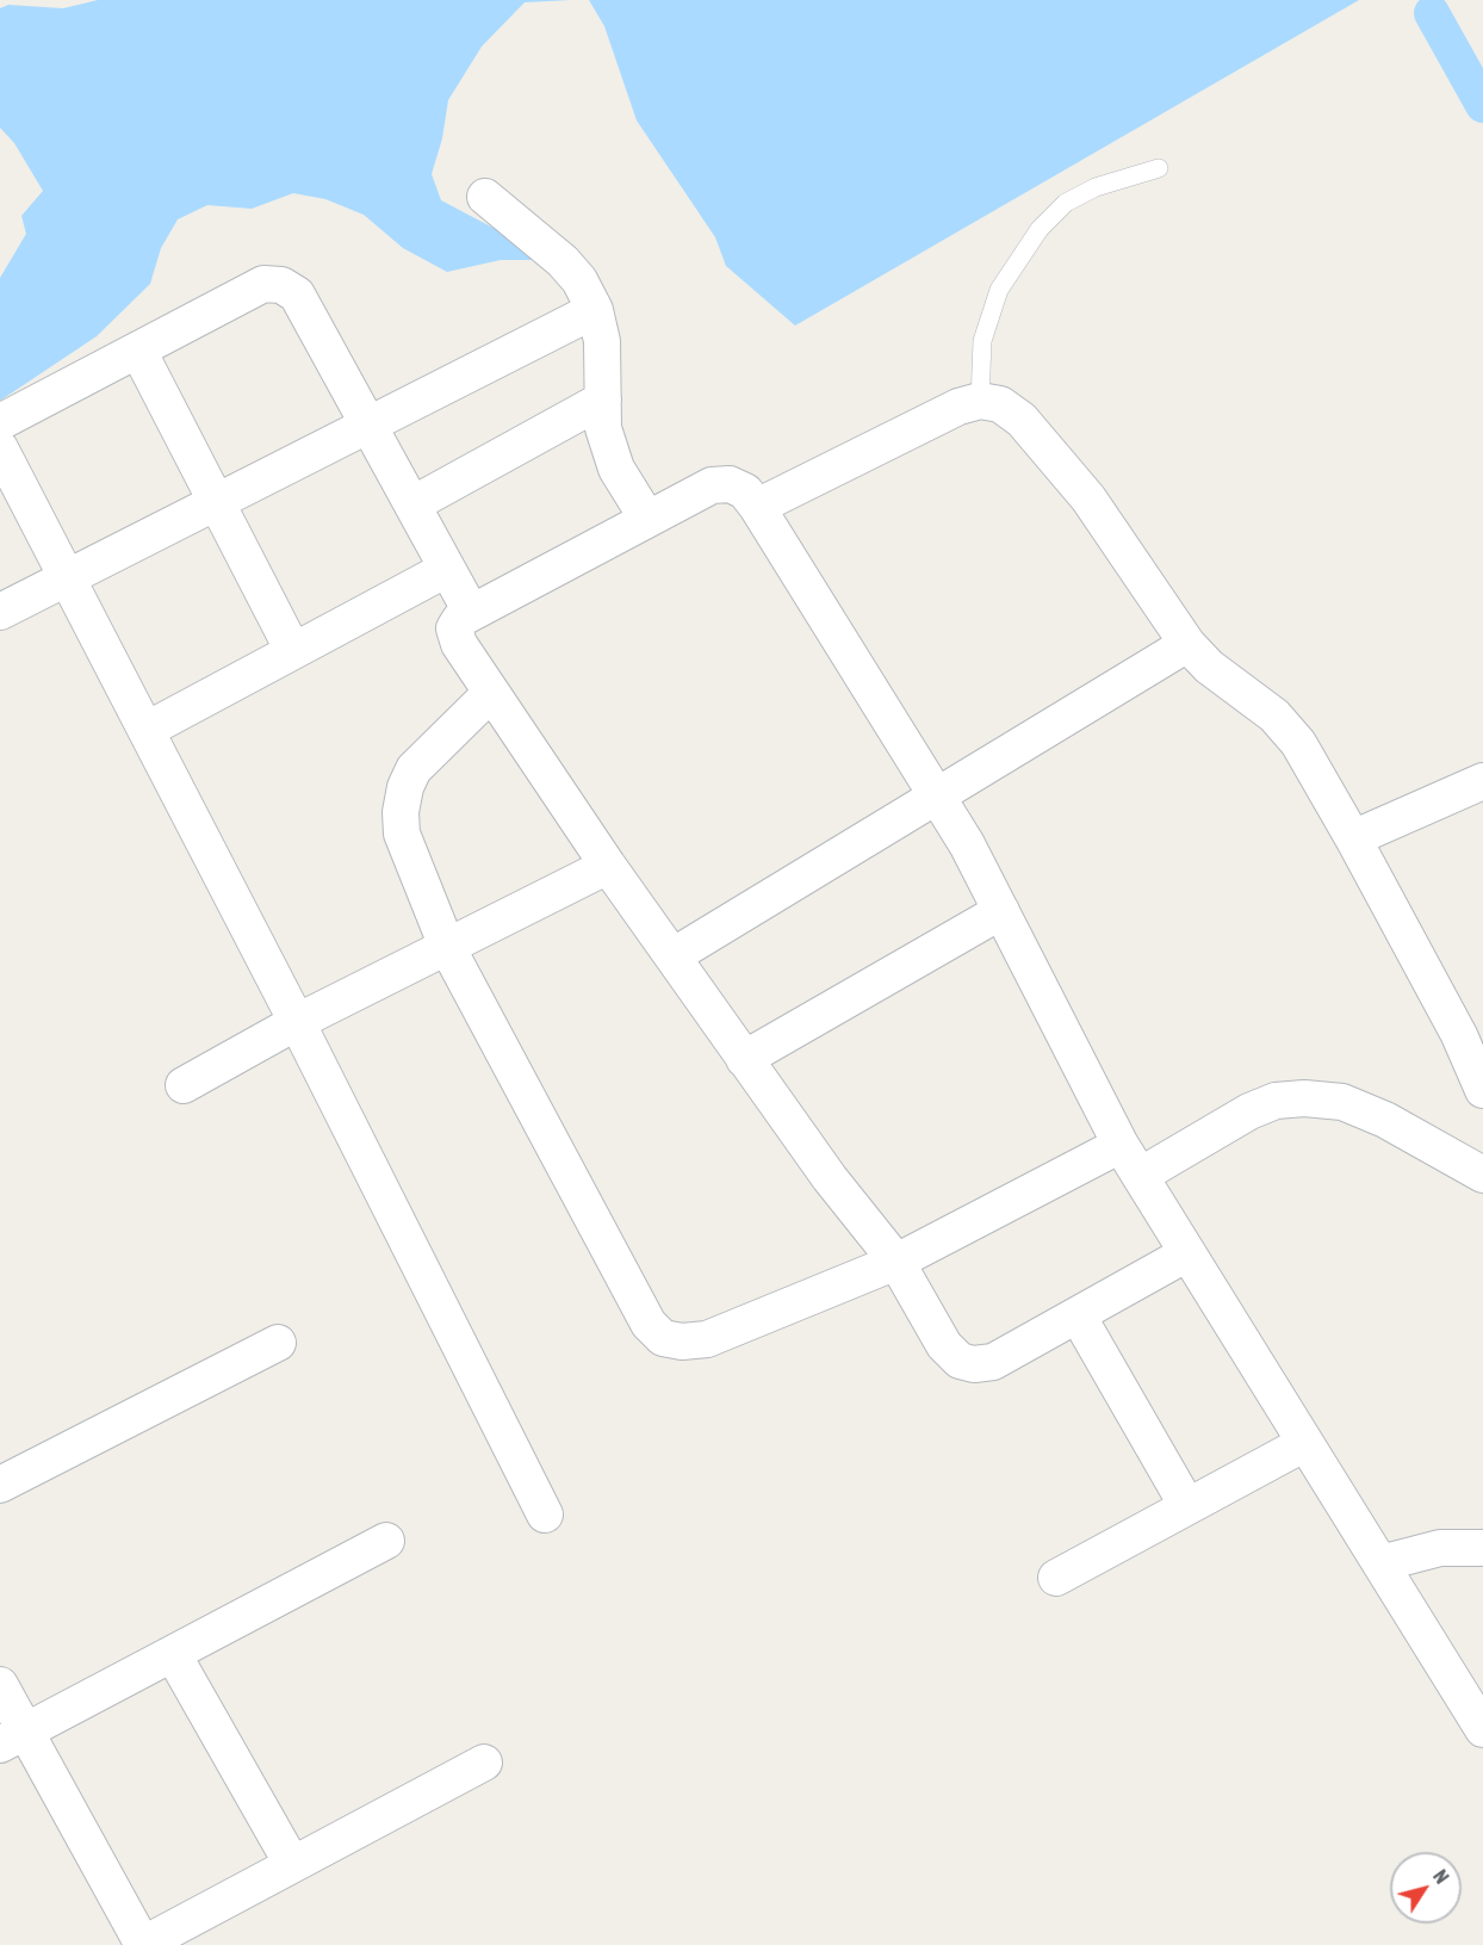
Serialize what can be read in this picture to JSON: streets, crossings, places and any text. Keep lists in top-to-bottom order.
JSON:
{
  "north": "top right"
}
